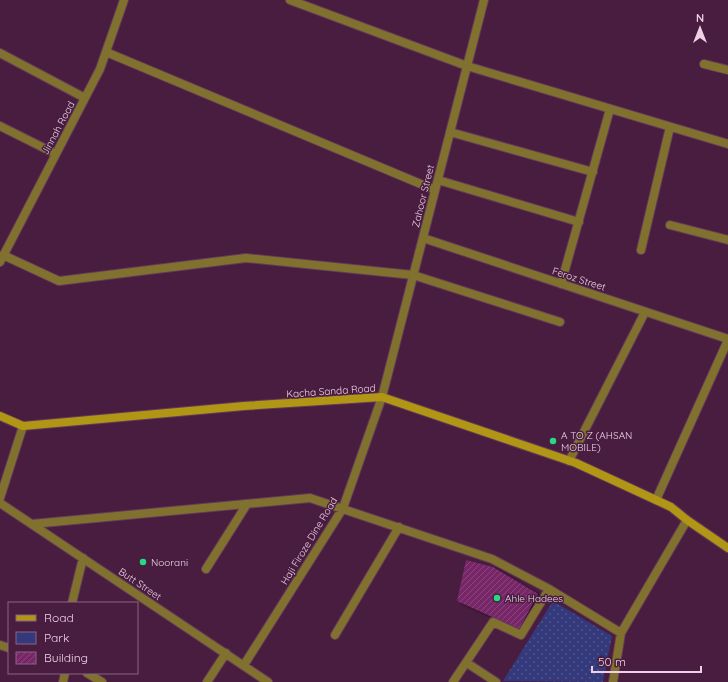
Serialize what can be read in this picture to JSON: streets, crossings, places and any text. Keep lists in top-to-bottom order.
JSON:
{
  "streets": {
    "main road": ["Kacha Sanda Road"],
    "street": [
      "Jinnah Road",
      "Zahoor Street",
      "Feroz Street",
      "Haji Firoze Dine Road",
      "Butt Street"
    ]
  },
  "crossings": [
    ["Zahoor Street", "Feroz Street"],
    ["Zahoor Street", "Kacha Sanda Road"],
    ["Zahoor Street", "Haji Firoze Dine Road"],
    ["Kacha Sanda Road", "Haji Firoze Dine Road"],
    ["Haji Firoze Dine Road", "Butt Street"]
  ],
  "places": ["A TO Z (AHSAN MOBILE)", "Noorani", "Ahle Hadees"],
  "legend": ["Road", "Park", "Building"],
  "scale_bar": "50 m",
  "north": "top"
}
